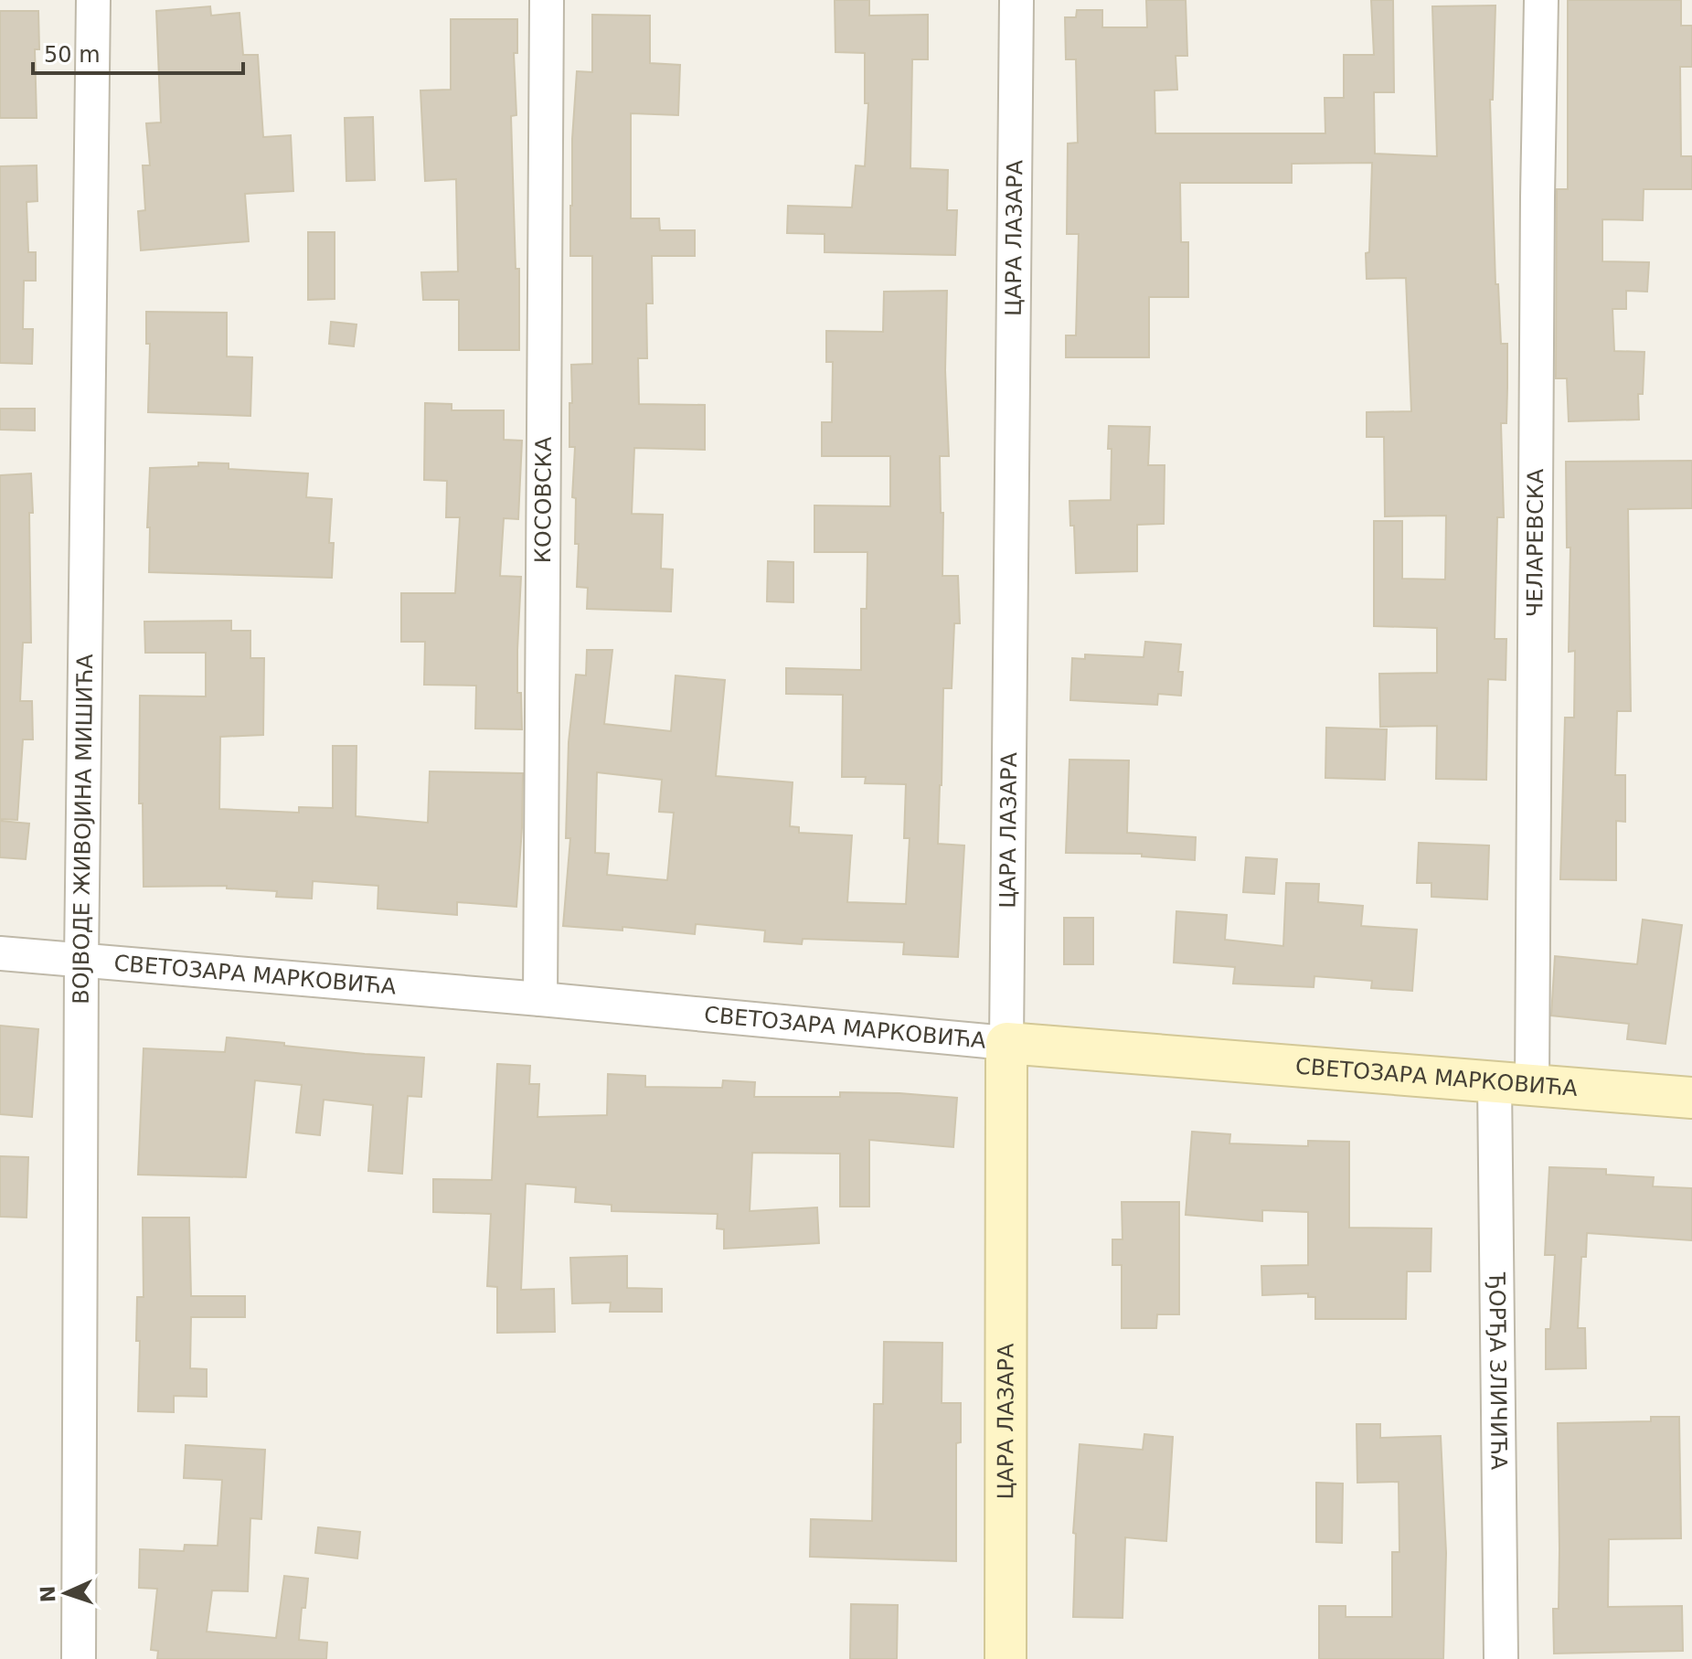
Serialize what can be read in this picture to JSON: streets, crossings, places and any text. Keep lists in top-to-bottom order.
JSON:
{
  "streets": {
    "street": [
      "ЦАРА ЛАЗАРА",
      "КОСОВСКА",
      "ЧЕЛАРЕВСКА",
      "ВОЈВОДЕ ЖИВОЈИНА МИШИЋА",
      "СВЕТОЗАРА МАРКОВИЋА",
      "ЂОРЂА ЗЛИЧИЋА"
    ]
  },
  "crossings": [
    ["ЦАРА ЛАЗАРА", "СВЕТОЗАРА МАРКОВИЋА"],
    ["КОСОВСКА", "СВЕТОЗАРА МАРКОВИЋА"],
    ["ЧЕЛАРЕВСКА", "СВЕТОЗАРА МАРКОВИЋА"],
    ["ЧЕЛАРЕВСКА", "ЂОРЂА ЗЛИЧИЋА"],
    ["ВОЈВОДЕ ЖИВОЈИНА МИШИЋА", "СВЕТОЗАРА МАРКОВИЋА"],
    ["СВЕТОЗАРА МАРКОВИЋА", "ЂОРЂА ЗЛИЧИЋА"]
  ],
  "scale_bar": "50 m",
  "north": "left"
}
